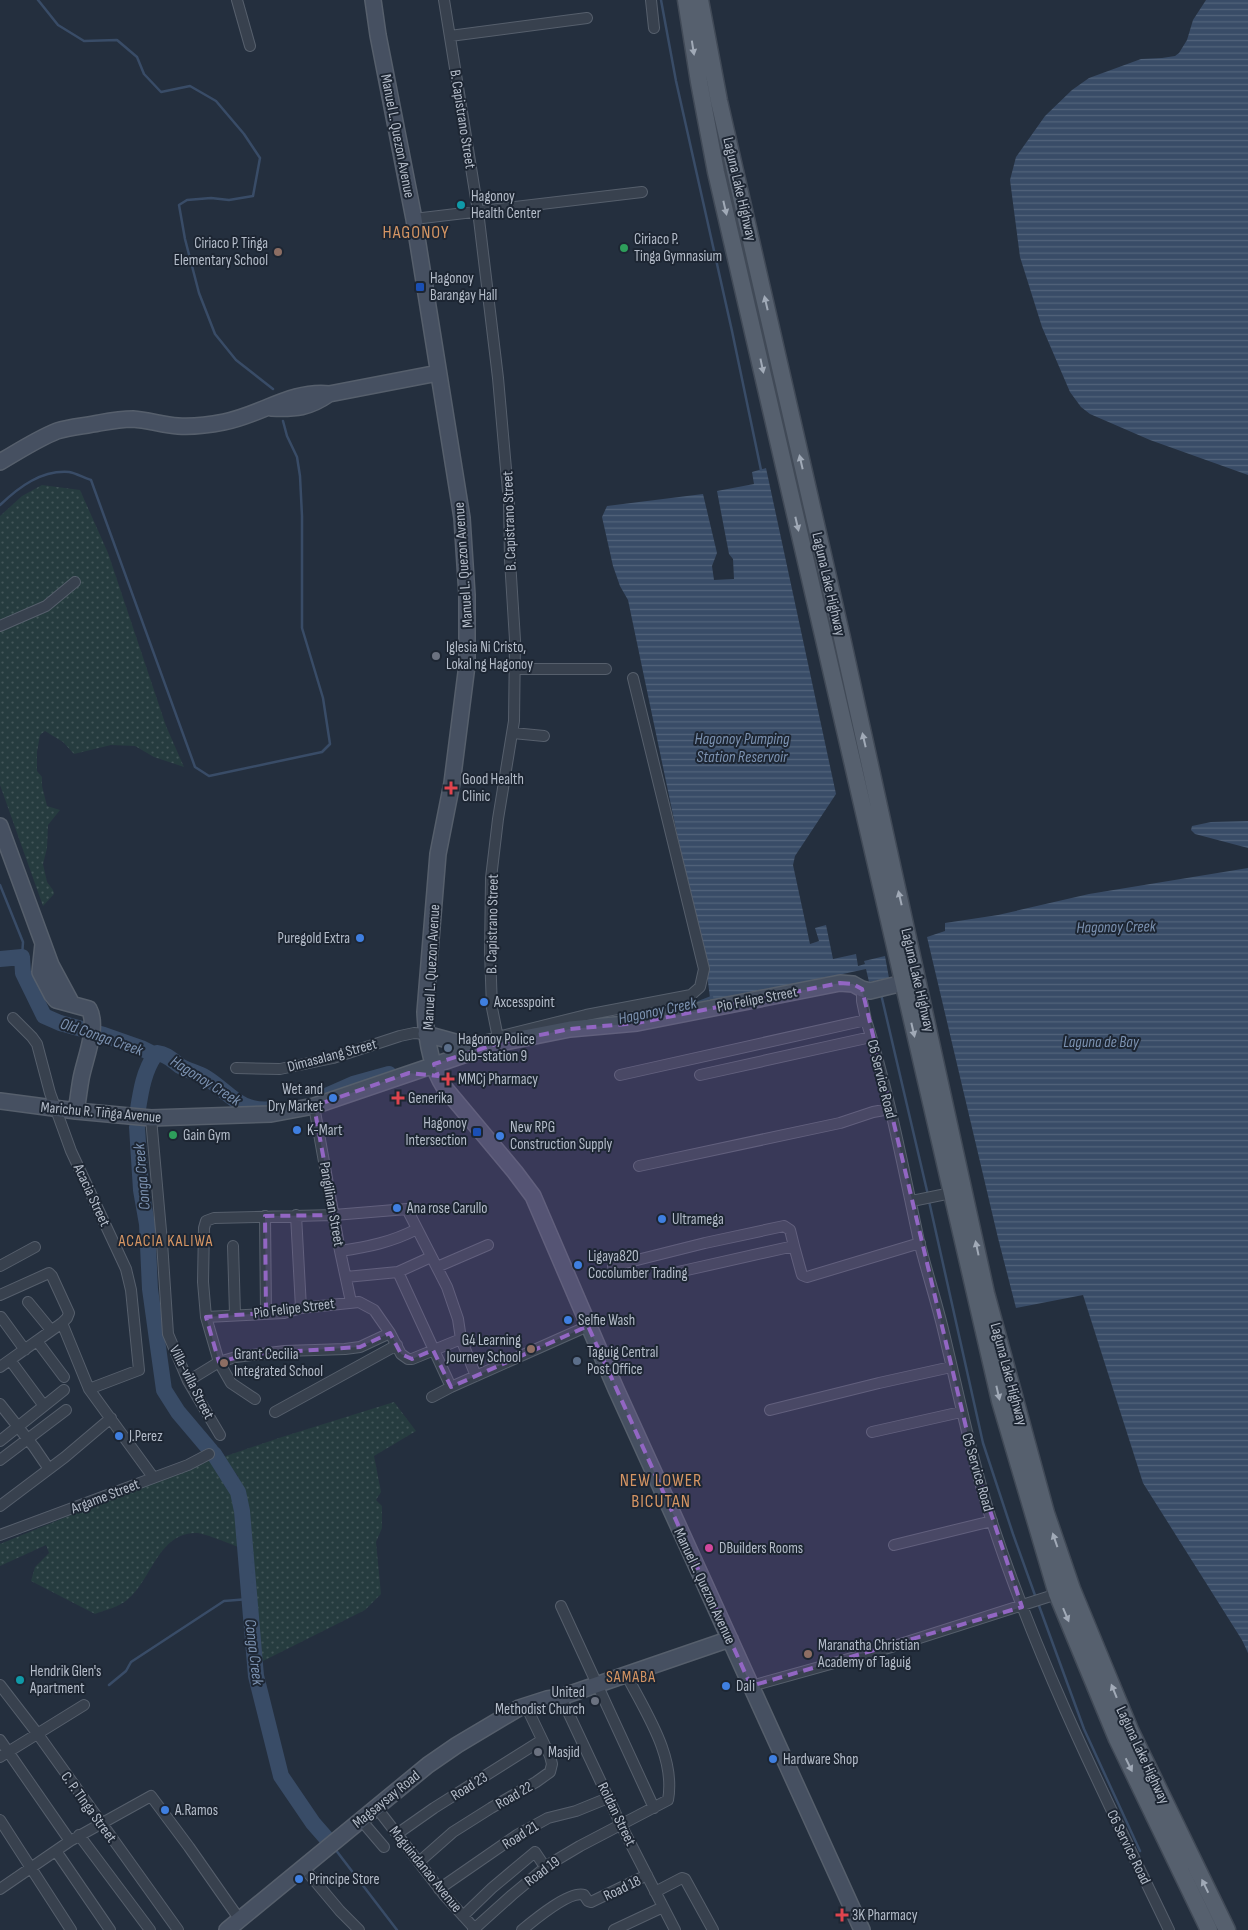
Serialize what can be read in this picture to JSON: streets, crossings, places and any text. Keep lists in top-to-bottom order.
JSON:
{
  "streets": {
    "main road": [
      "Manuel L. Quezon Avenue",
      "Laguna Lake Highway",
      "Pio Felipe Street",
      "Marichu R. Tiñga Avenue",
      "Magsaysay Road"
    ],
    "street": [
      "B. Capistrano Street",
      "Dimasalang Street",
      "C6 Service Road",
      "Acacia Street",
      "Pangilinan Street",
      "Villa-villa Street",
      "Argame Street",
      "Road 23",
      "Road 22",
      "C. P. TInga Street",
      "Roldan Street",
      "Road 21",
      "Maguindanao Avenue",
      "Road 19",
      "Road 18"
    ]
  },
  "crossings": [
    ["B. Capistrano Street", "Pio Felipe Street"],
    ["Manuel L. Quezon Avenue", "Pio Felipe Street"],
    ["Manuel L. Quezon Avenue", "Dimasalang Street"],
    ["Manuel L. Quezon Avenue", "Marichu R. Tiñga Avenue"],
    ["Manuel L. Quezon Avenue", "Magsaysay Road"],
    ["Laguna Lake Highway", "Pio Felipe Street"],
    ["Pio Felipe Street", "Dimasalang Street"],
    ["Pio Felipe Street", "C6 Service Road"],
    ["Pio Felipe Street", "Marichu R. Tiñga Avenue"],
    ["Pio Felipe Street", "Pangilinan Street"],
    ["Dimasalang Street", "Marichu R. Tiñga Avenue"],
    ["Marichu R. Tiñga Avenue", "Acacia Street"],
    ["Marichu R. Tiñga Avenue", "Pangilinan Street"],
    ["Marichu R. Tiñga Avenue", "Villa-villa Street"],
    ["Road 23", "Road 22"],
    ["Road 23", "Maguindanao Avenue"],
    ["Road 22", "Magsaysay Road"],
    ["Road 22", "Maguindanao Avenue"],
    ["Magsaysay Road", "Roldan Street"],
    ["Magsaysay Road", "Maguindanao Avenue"],
    ["Roldan Street", "Road 21"],
    ["Roldan Street", "Road 19"],
    ["Roldan Street", "Road 18"],
    ["Road 21", "Maguindanao Avenue"],
    ["Maguindanao Avenue", "Road 19"]
  ],
  "districts": [
    "HAGONOY",
    "ACACIA KALIWA",
    "NEW LOWER BICUTAN",
    "SAMABA"
  ],
  "water": [
    "Hagonoy Pumping Station Reservoir",
    "Hagonoy Creek",
    "Old Conga Creek",
    "Laguna de Bay",
    "Conga Creek"
  ],
  "places": {
    "other": [
      "Hagonoy Health Center",
      "Ciriaco P. Tinga Gymnasium",
      "Ciriaco P. Tiñga Elementary School",
      "Iglesia Ni Cristo, Lokal ng Hagonoy",
      "Puregold Extra",
      "Axcesspoint",
      "Hagonoy Police Sub-station 9",
      "Wet and Dry Market",
      "K-Mart",
      "Gain Gym",
      "New RPG Construction Supply",
      "Ana rose Carullo",
      "Ultramega",
      "Ligaya820 Cocolumber Trading",
      "Selfie Wash",
      "G4 Learning Journey School",
      "Taguig Central Post Office",
      "Grant Cecilia Integrated School",
      "J.Perez",
      "DBuilders Rooms",
      "Maranatha Christian Academy of Taguig",
      "Hendrik Glen's Apartment",
      "Dali",
      "United Methodist Church",
      "Masjid",
      "Hardware Shop",
      "A.Ramos",
      "Principe Store"
    ],
    "transit": ["Hagonoy Barangay Hall", "Hagonoy Intersection"],
    "health": [
      "Good Health Clinic",
      "MMCj Pharmacy",
      "Generika",
      "3K Pharmacy"
    ]
  }
}
